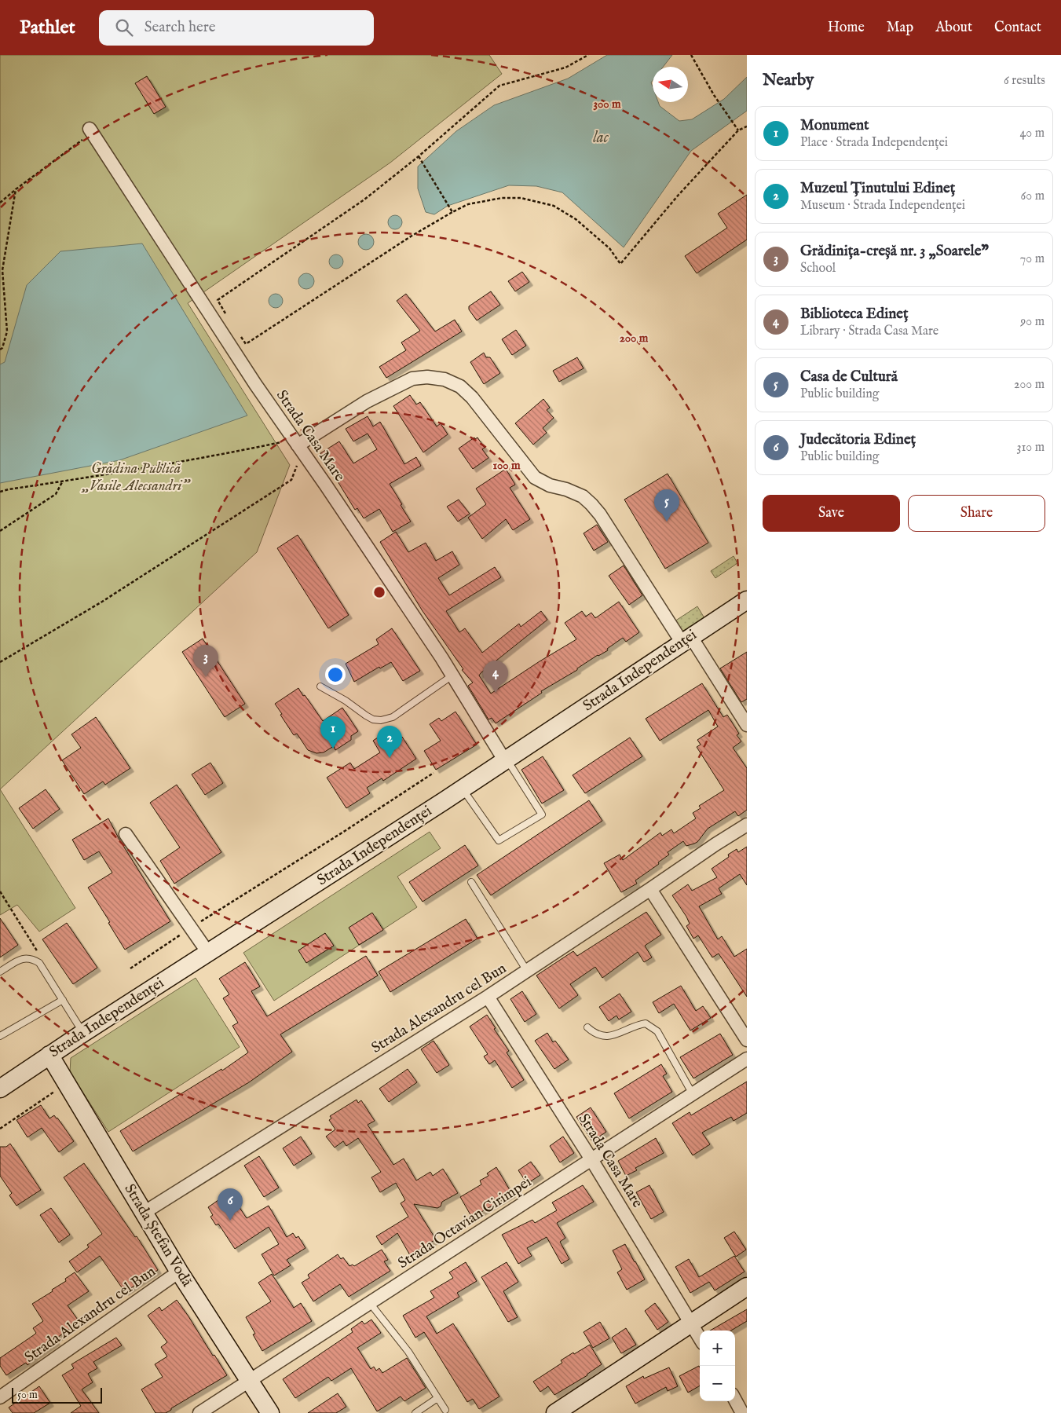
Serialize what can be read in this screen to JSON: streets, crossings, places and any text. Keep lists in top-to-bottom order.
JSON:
{
  "streets": {
    "main road": ["Strada Independenței", "Strada Ștefan Vodă"],
    "street": ["Strada Casa Mare", "Strada Alexandru cel Bun", "Strada Octavian Cirimpei"]
  },
  "crossings": [
    ["Strada Casa Mare", "Strada Independenței"],
    ["Strada Casa Mare", "Strada Alexandru cel Bun"],
    ["Strada Casa Mare", "Strada Octavian Cirimpei"],
    ["Strada Independenței", "Strada Ștefan Vodă"],
    ["Strada Alexandru cel Bun", "Strada Ștefan Vodă"],
    ["Strada Octavian Cirimpei", "Strada Ștefan Vodă"]
  ],
  "water": ["lac"],
  "parks": ["Grădina Publică „Vasile Alecsandri”"],
  "scale_bar": "50 m",
  "north": "left",
  "page": {
    "header": "Pathlet",
    "search": "Search here",
    "nav": [
      "Home",
      "Map",
      "About",
      "Contact"
    ],
    "heading": ["Nearby", "6 results"],
    "list": [
      {
        "mark": "1",
        "name": "Monument",
        "note": "Place · Strada Independenței",
        "value": "40 m"
      },
      {
        "mark": "2",
        "name": "Muzeul Ținutului Edineț",
        "note": "Museum · Strada Independenței",
        "value": "60 m"
      },
      {
        "mark": "3",
        "name": "Grădinița-creșă nr. 3 „Soarele”",
        "note": "School",
        "value": "70 m"
      },
      {
        "mark": "4",
        "name": "Biblioteca Edineț",
        "note": "Library · Strada Casa Mare",
        "value": "90 m"
      },
      {
        "mark": "5",
        "name": "Casa de Cultură",
        "note": "Public building",
        "value": "200 m"
      },
      {
        "mark": "6",
        "name": "Judecătoria Edineț",
        "note": "Public building",
        "value": "310 m"
      }
    ],
    "buttons": ["Save", "Share"],
    "pins": [
      "5",
      "3",
      "4",
      "1",
      "2",
      "6"
    ],
    "map_buttons": ["+", "−"],
    "scale": "50 m"
  },
  "rings": ["300 m", "200 m", "100 m"]
}
